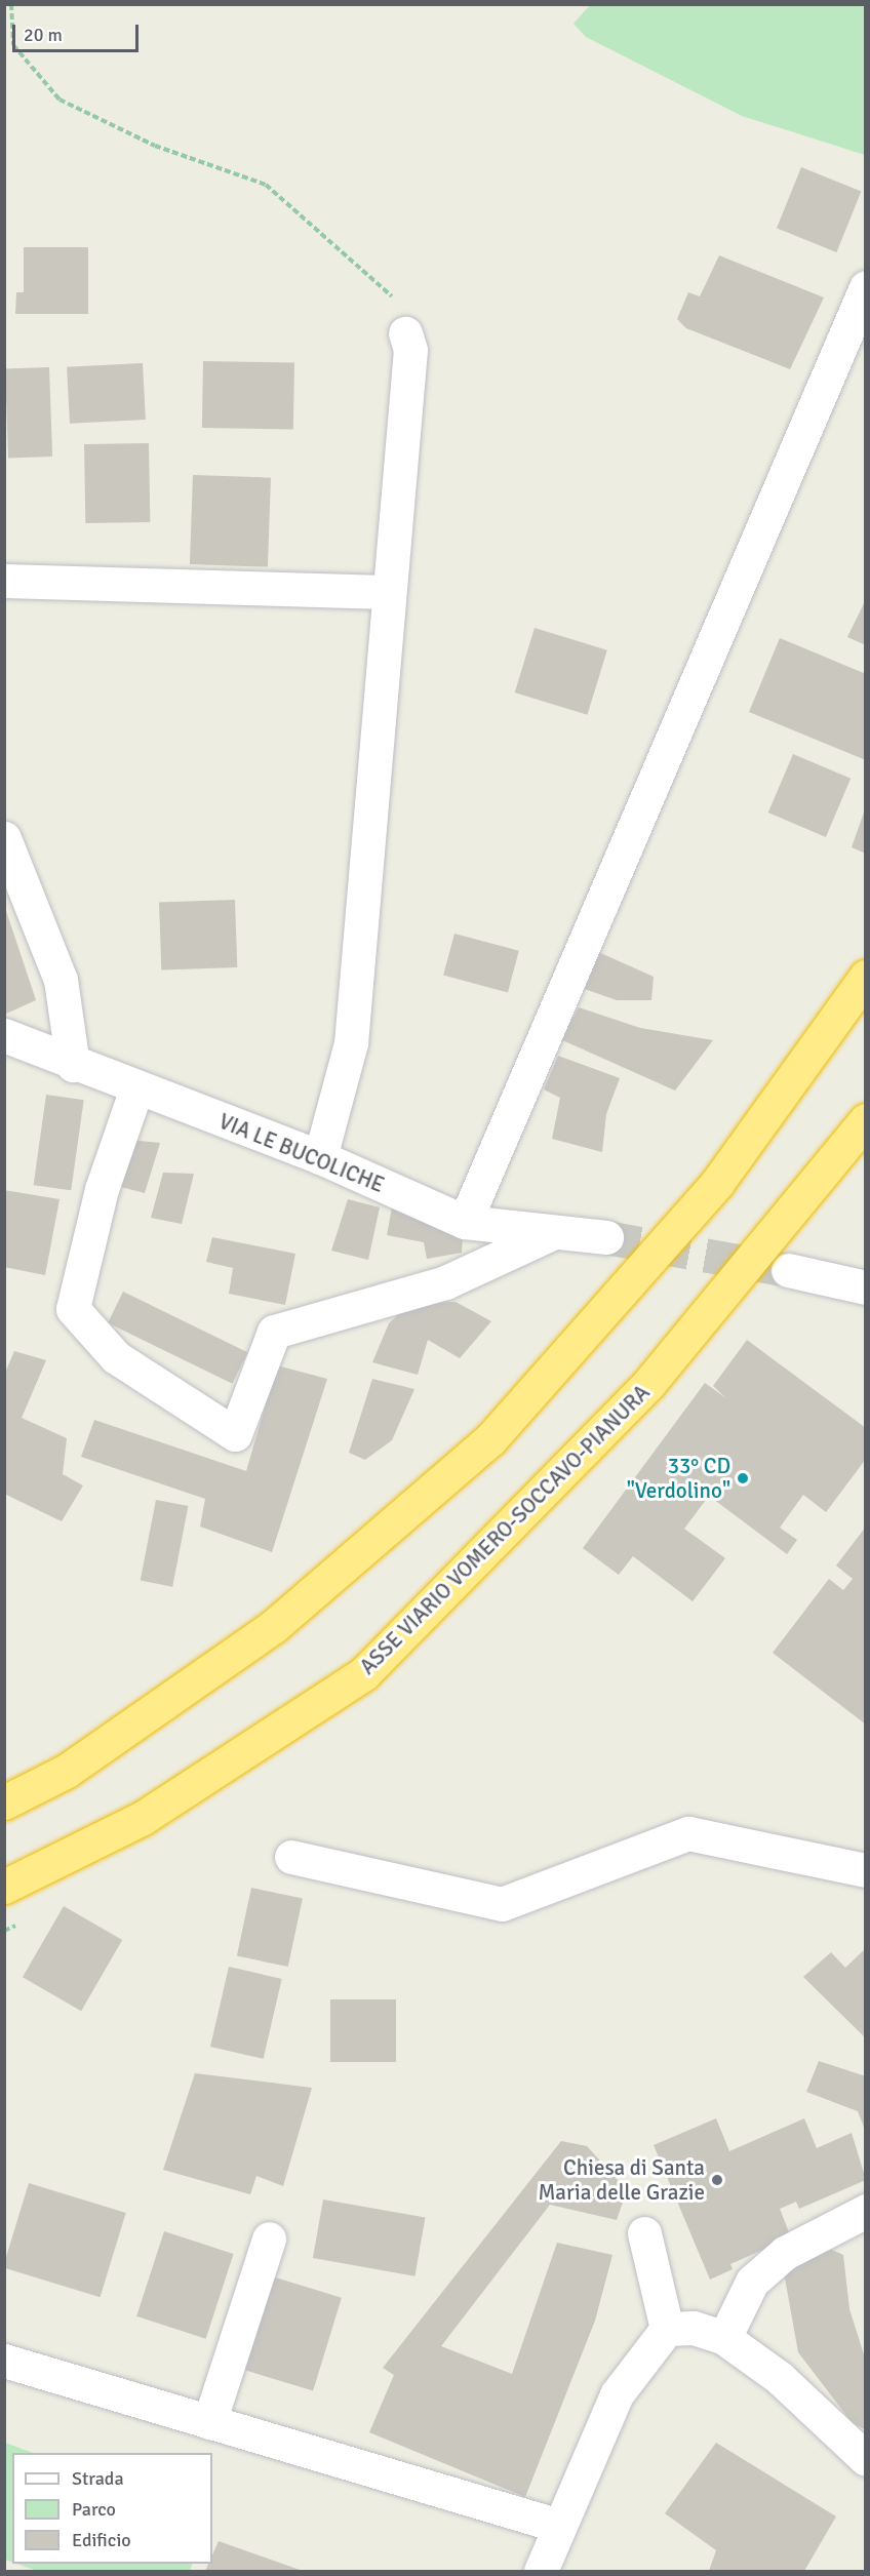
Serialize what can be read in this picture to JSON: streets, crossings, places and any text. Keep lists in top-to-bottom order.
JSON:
{
  "streets": {
    "highway": ["ASSE VIARIO VOMERO-SOCCAVO-PIANURA"],
    "street": ["VIA LE BUCOLICHE"]
  },
  "places": ["33° CD \"Verdolino\"", "Chiesa di Santa Maria delle Grazie"],
  "legend": ["Strada", "Parco", "Edificio"],
  "scale_bar": "20 m"
}
